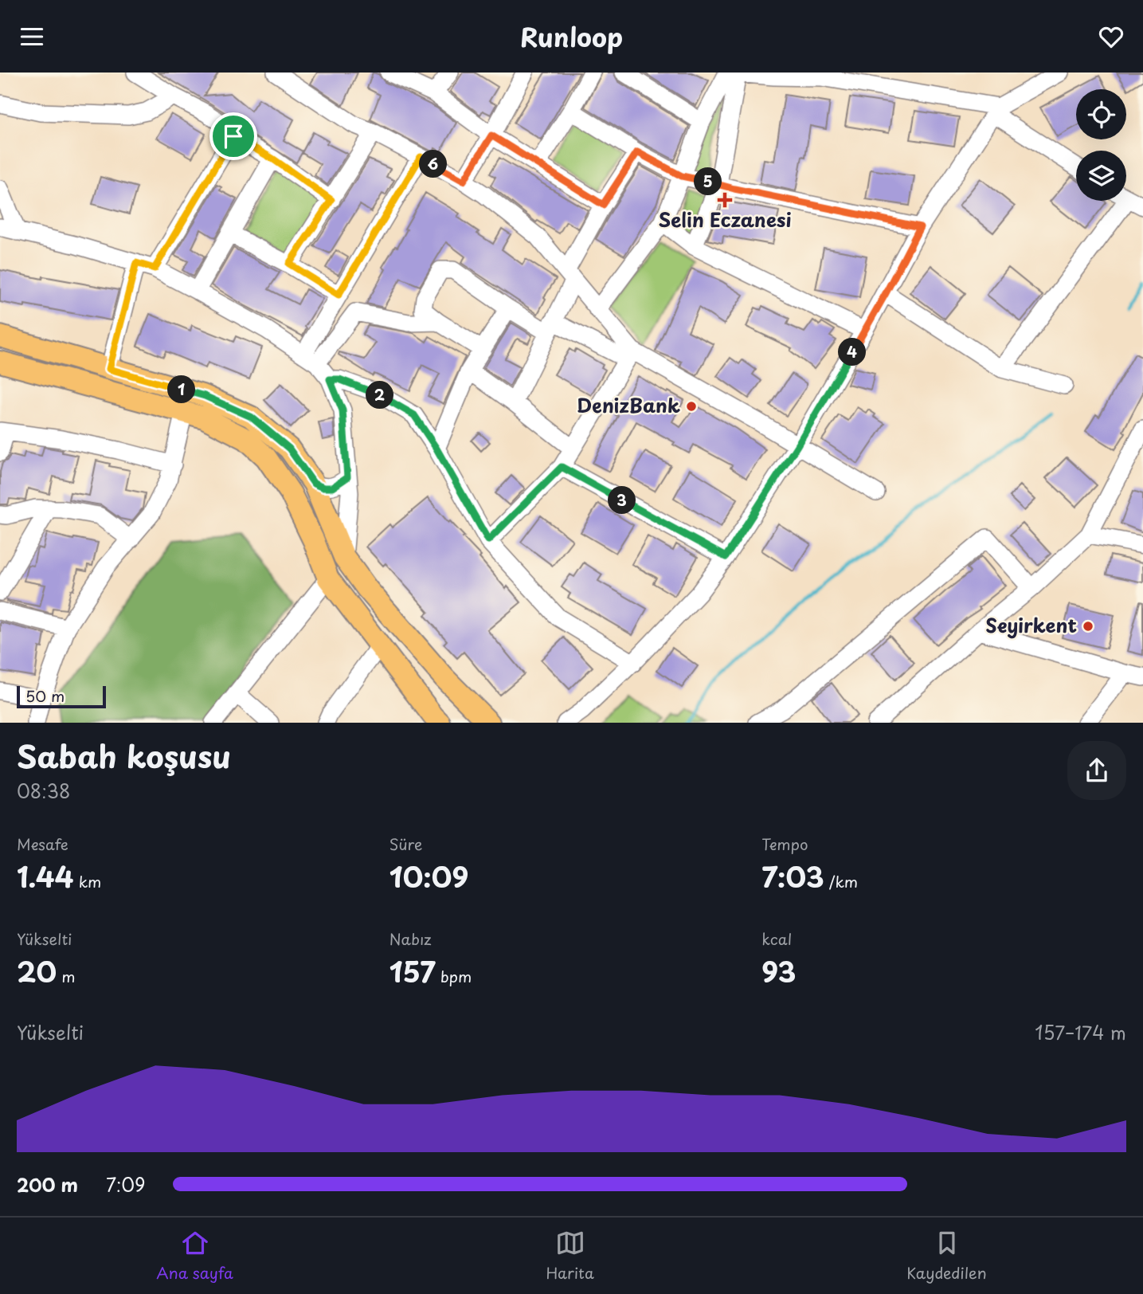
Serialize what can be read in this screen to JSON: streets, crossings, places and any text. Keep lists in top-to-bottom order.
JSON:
{
  "places": {
    "health": ["Selin Eczanesi"],
    "other": ["DenizBank", "Seyirkent"]
  },
  "scale_bar": "50 m",
  "page": {
    "header": "Runloop",
    "pins": [
      "6",
      "5",
      "4",
      "1",
      "2",
      "3"
    ],
    "scale": "50 m",
    "heading": ["Sabah koşusu", "08:38"],
    "stats": [
      ["Mesafe", "1.44 km"],
      ["Süre", "10:09"],
      ["Tempo", "7:03 /km"],
      ["Yükselti", "20 m"],
      ["Nabız", "157 bpm"],
      ["kcal", "93"]
    ],
    "chart": ["Yükselti", "157–174 m"],
    "list": [
      {
        "name": "200 m",
        "note": "7:09"
      }
    ],
    "tabs": ["Ana sayfa", "Harita", "Kaydedilen"]
  }
}
